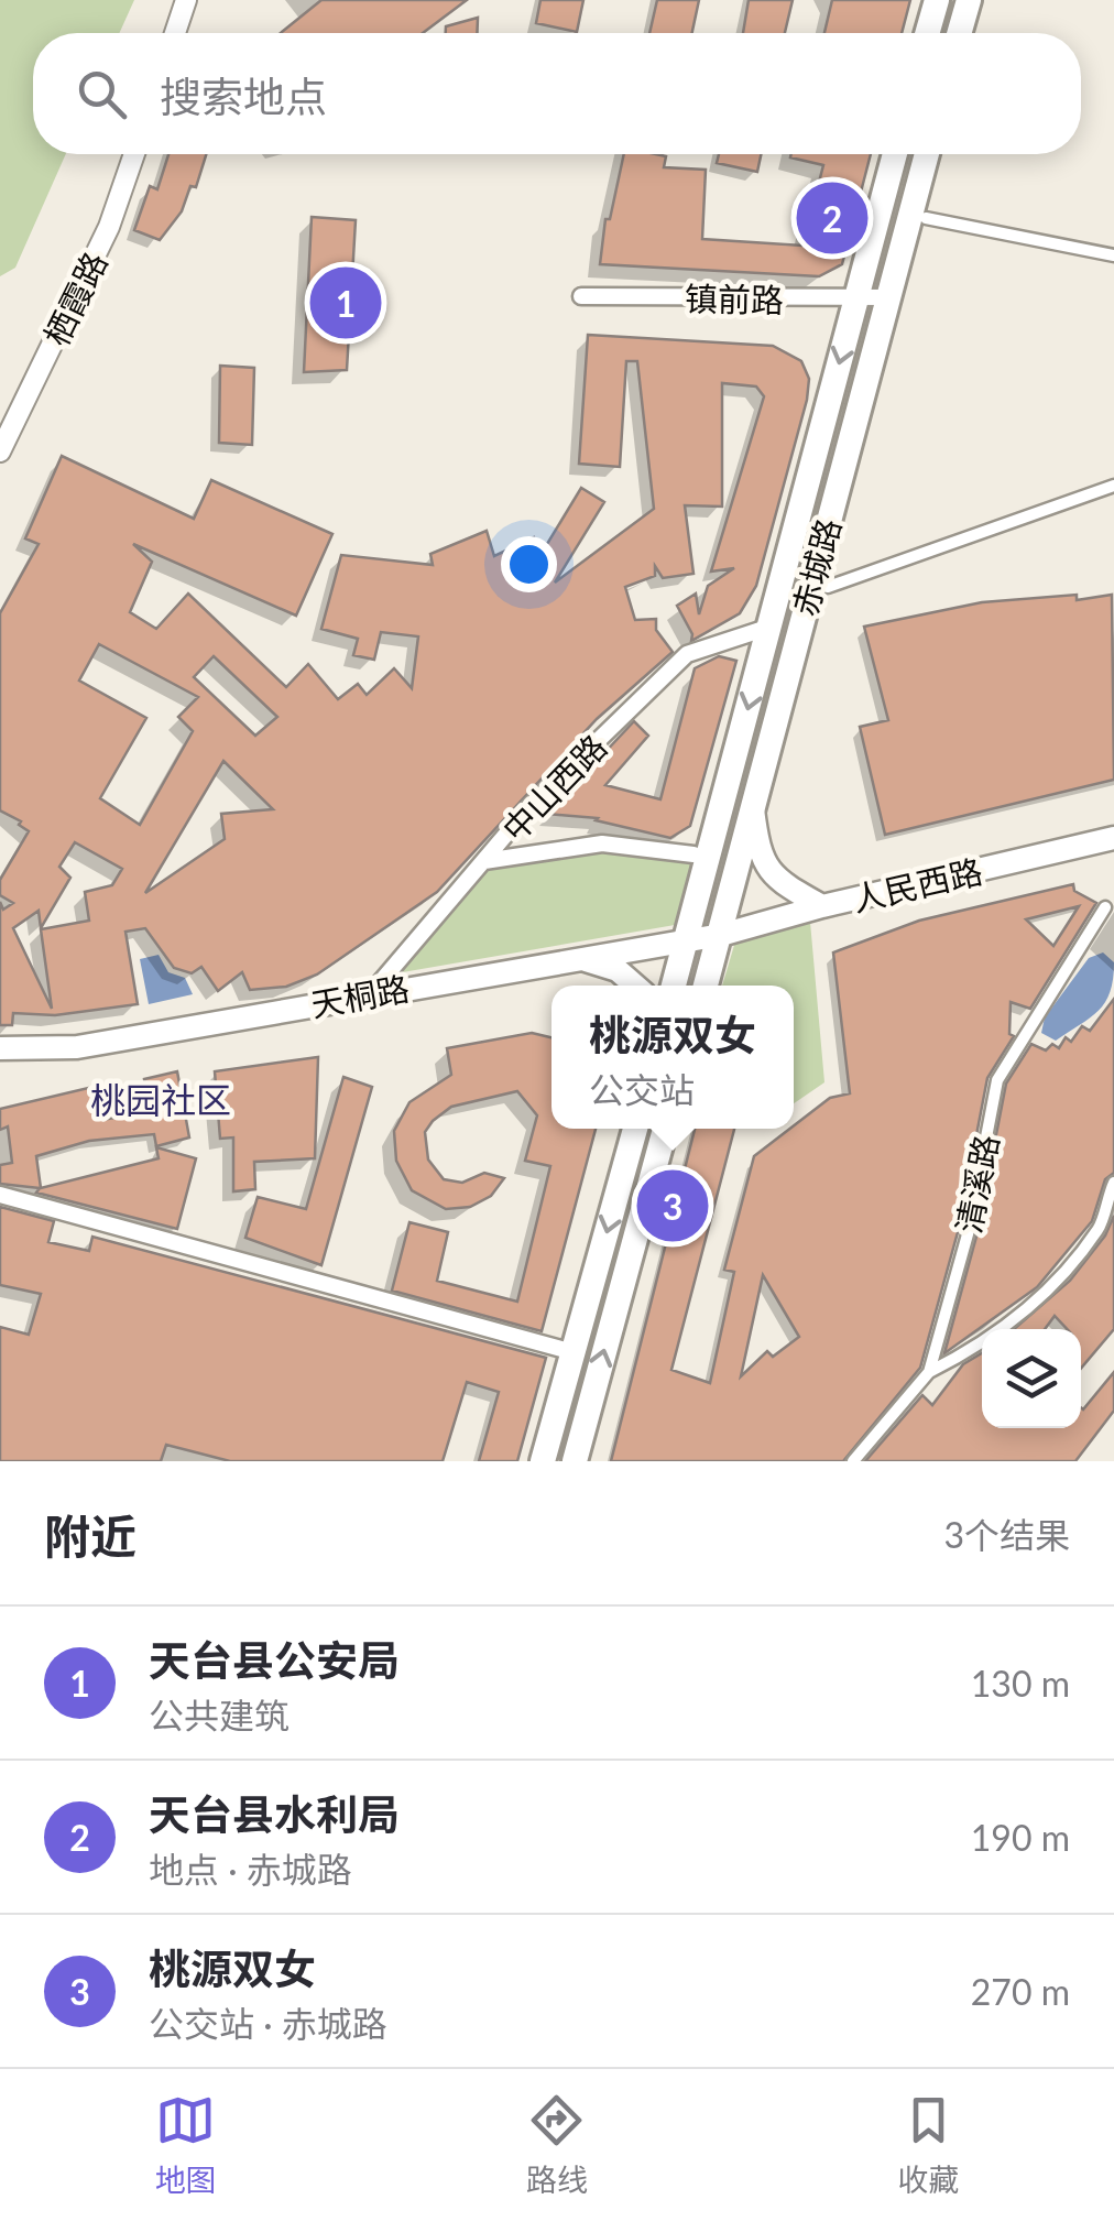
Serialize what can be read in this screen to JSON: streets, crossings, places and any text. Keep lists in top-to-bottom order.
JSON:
{
  "streets": {
    "main road": ["赤城路", "人民西路", "天桐路"],
    "street": [
      "栖霞路",
      "镇前路",
      "中山西路",
      "清溪路"
    ]
  },
  "crossings": [
    ["镇前路", "赤城路"],
    ["赤城路", "中山西路"],
    ["赤城路", "人民西路"],
    ["赤城路", "天桐路"],
    ["中山西路", "天桐路"],
    ["人民西路", "天桐路"]
  ],
  "districts": ["桃园社区"],
  "page": {
    "search": "搜索地点",
    "pins": ["2", "1", "3"],
    "popup": ["桃源双女", "公交站"],
    "heading": ["附近", "3个结果"],
    "list": [
      {
        "mark": "1",
        "name": "天台县公安局",
        "note": "公共建筑",
        "value": "130 m"
      },
      {
        "mark": "2",
        "name": "天台县水利局",
        "note": "地点 · 赤城路",
        "value": "190 m"
      },
      {
        "mark": "3",
        "name": "桃源双女",
        "note": "公交站 · 赤城路",
        "value": "270 m"
      }
    ],
    "nav": ["地图", "路线", "收藏"]
  }
}
